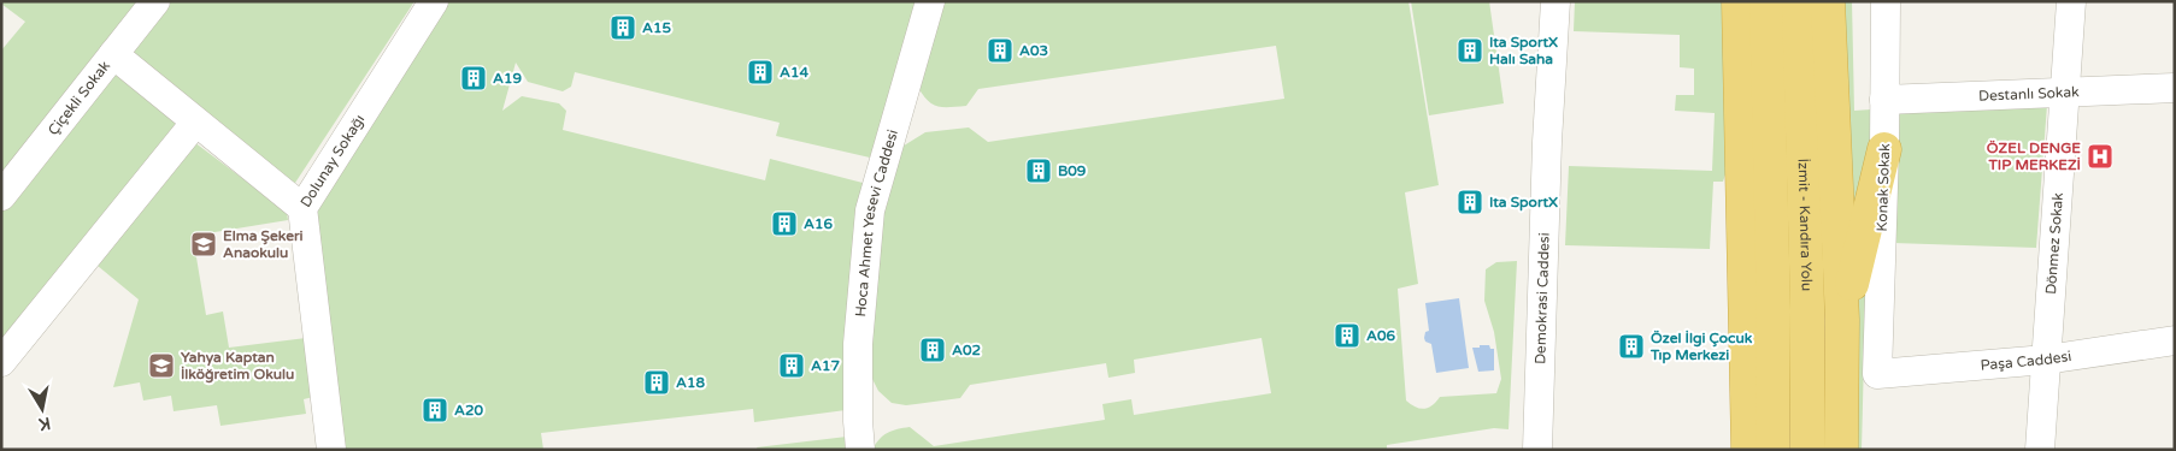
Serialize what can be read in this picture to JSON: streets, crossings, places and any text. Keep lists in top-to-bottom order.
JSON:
{
  "streets": {
    "highway": ["İzmit - Kandıra Yolu"],
    "street": [
      "Destanlı Sokak",
      "Çiçekli Sokak",
      "Dolunay Sokağı",
      "Konak Sokak",
      "Hoca Ahmet Yesevi Caddesi",
      "Dönmez Sokak",
      "Demokrasi Caddesi",
      "Paşa Caddesi"
    ]
  },
  "crossings": [
    ["Destanlı Sokak", "Konak Sokak"],
    ["Destanlı Sokak", "Dönmez Sokak"],
    ["Konak Sokak", "Paşa Caddesi"],
    ["Dönmez Sokak", "Paşa Caddesi"]
  ],
  "places": {
    "building": [
      "A15",
      "A03",
      "Ita SportX Halı Saha",
      "A14",
      "A19",
      "B09",
      "Ita SportX",
      "A16",
      "A06",
      "Özel İlgi Çocuk Tıp Merkezi",
      "A02",
      "A17",
      "A18",
      "A20"
    ],
    "hospital": ["ÖZEL DENGE TIP MERKEZİ"],
    "school or university": ["Elma Şekeri Anaokulu", "Yahya Kaptan İlköğretim Okulu"]
  },
  "north": "bottom"
}
